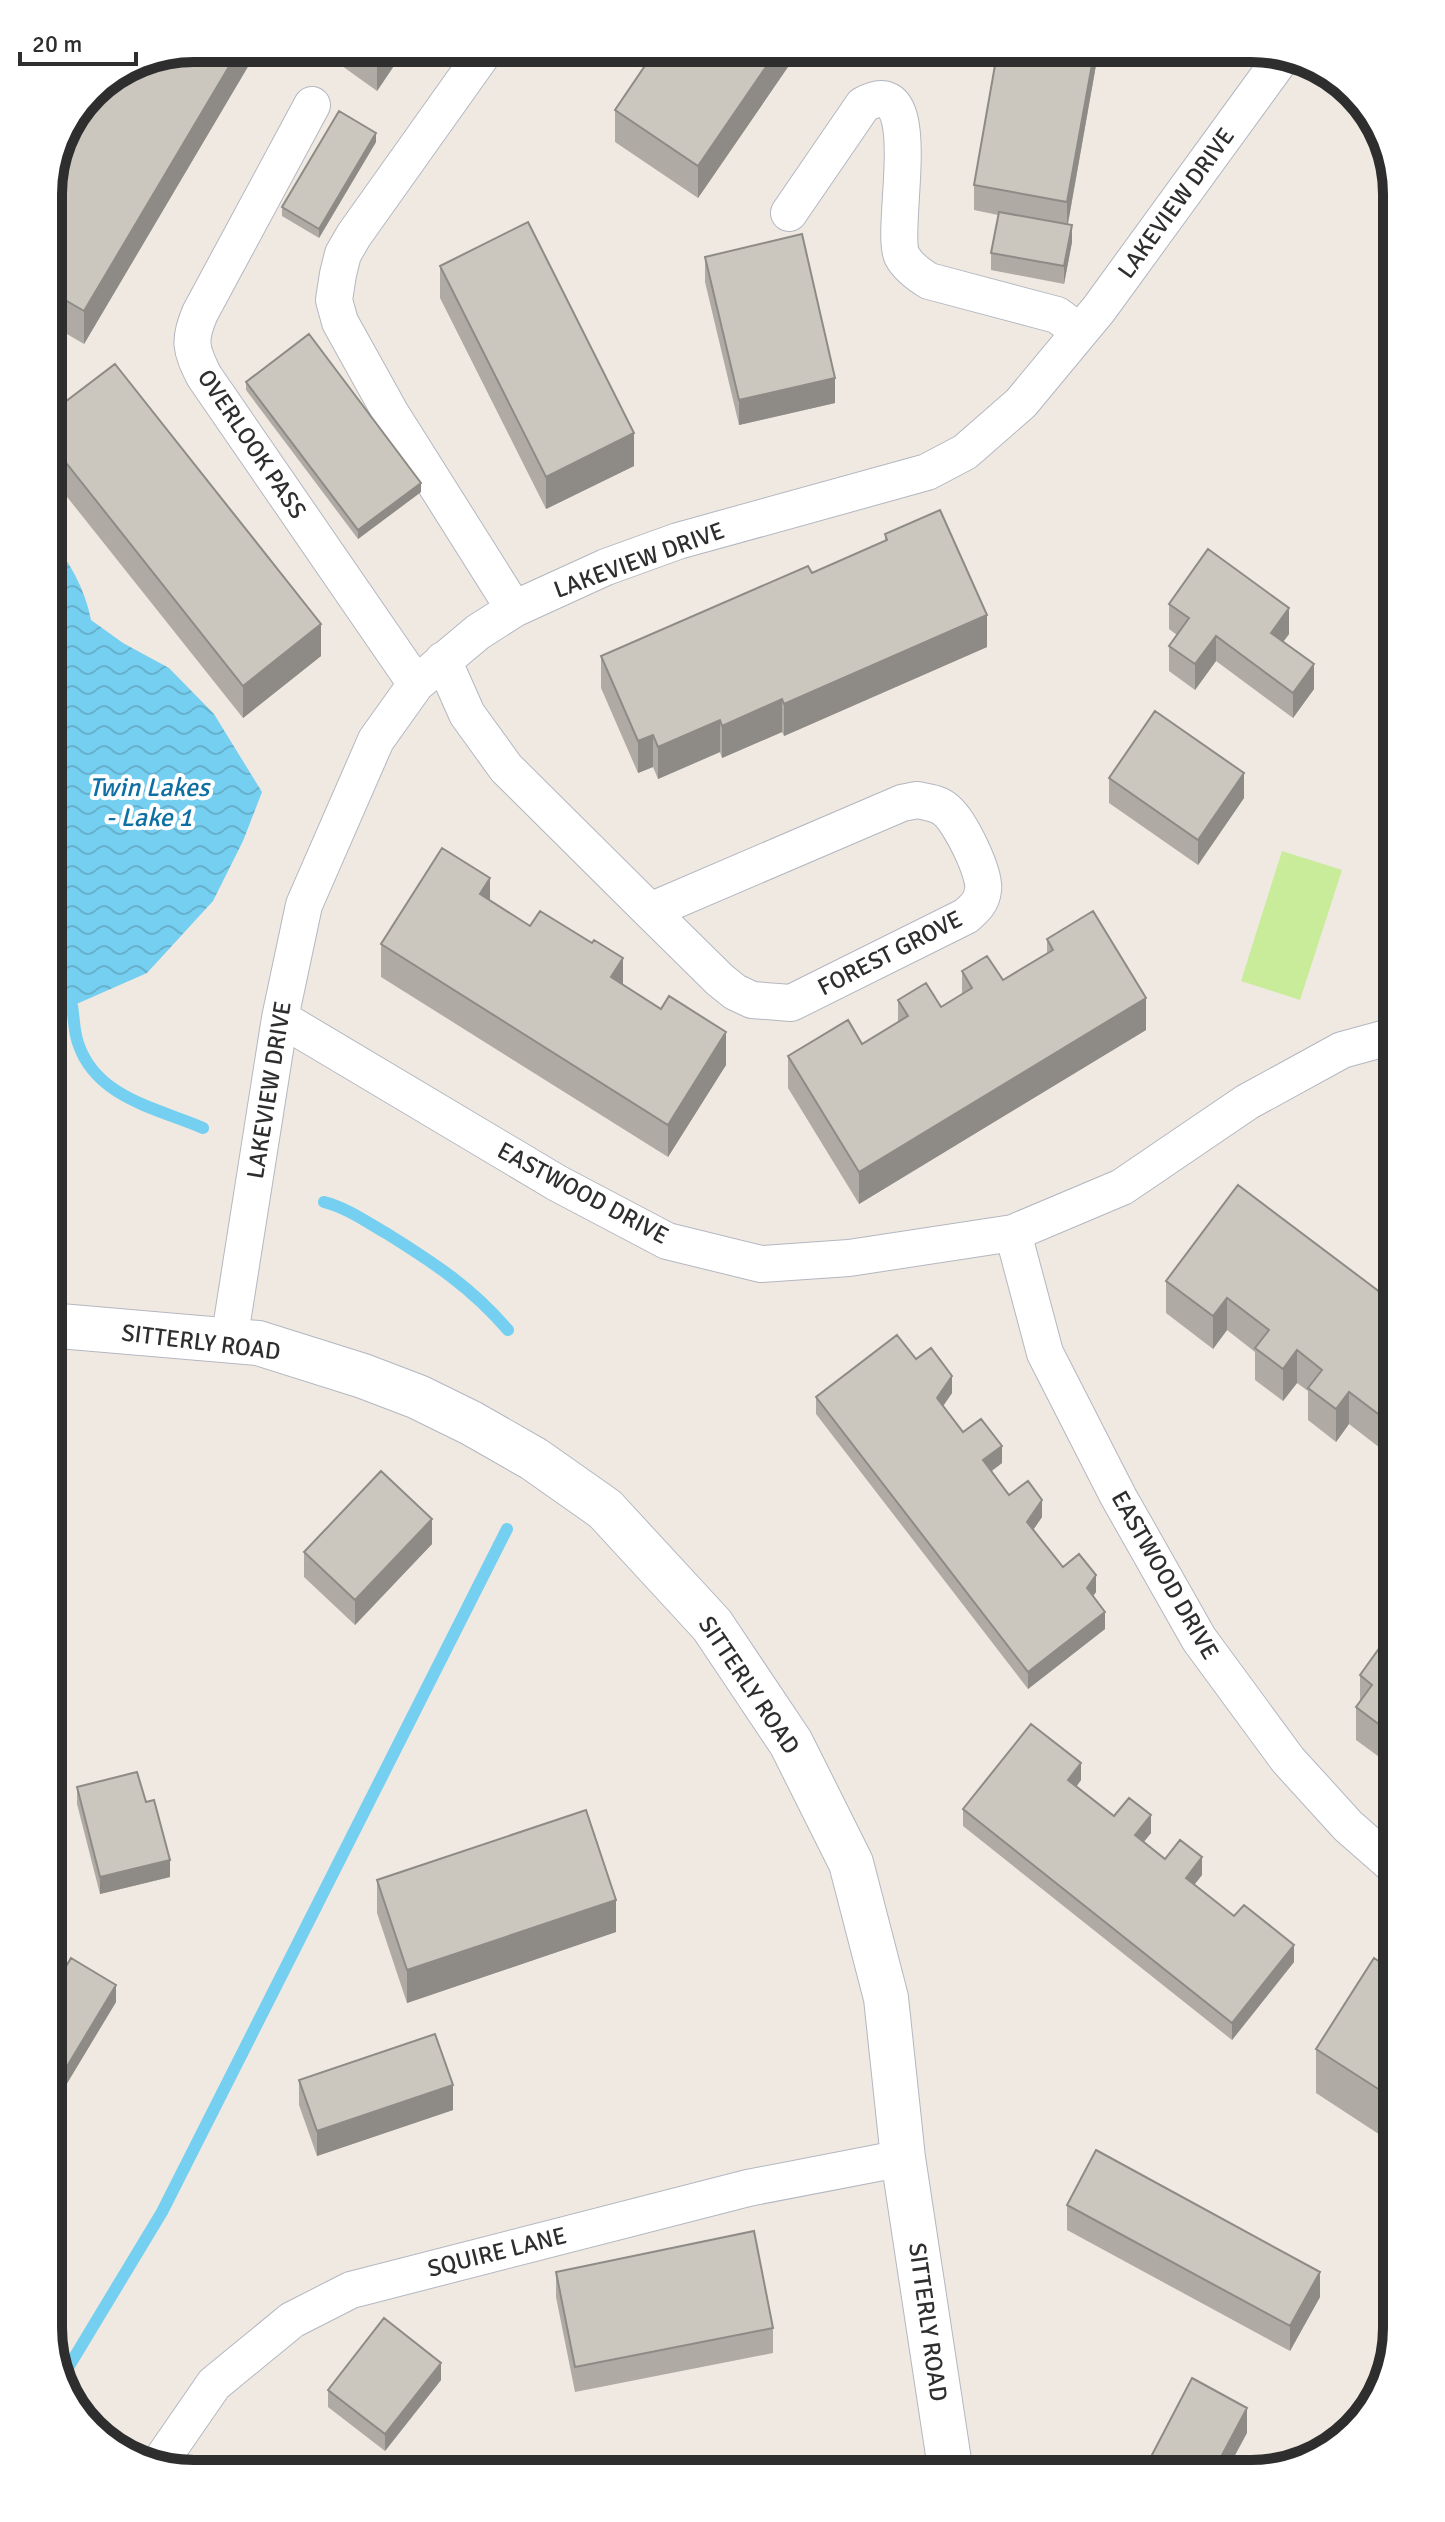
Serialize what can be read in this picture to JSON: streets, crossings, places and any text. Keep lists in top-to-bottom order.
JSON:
{
  "streets": {
    "street": [
      "LAKEVIEW DRIVE",
      "OVERLOOK PASS",
      "FOREST GROVE",
      "EASTWOOD DRIVE",
      "SITTERLY ROAD",
      "SQUIRE LANE"
    ]
  },
  "crossings": [
    ["LAKEVIEW DRIVE", "OVERLOOK PASS"],
    ["LAKEVIEW DRIVE", "FOREST GROVE"],
    ["LAKEVIEW DRIVE", "EASTWOOD DRIVE"],
    ["LAKEVIEW DRIVE", "SITTERLY ROAD"],
    ["SITTERLY ROAD", "SQUIRE LANE"]
  ],
  "water": ["Twin Lakes - Lake 1"],
  "scale_bar": "20 m"
}
